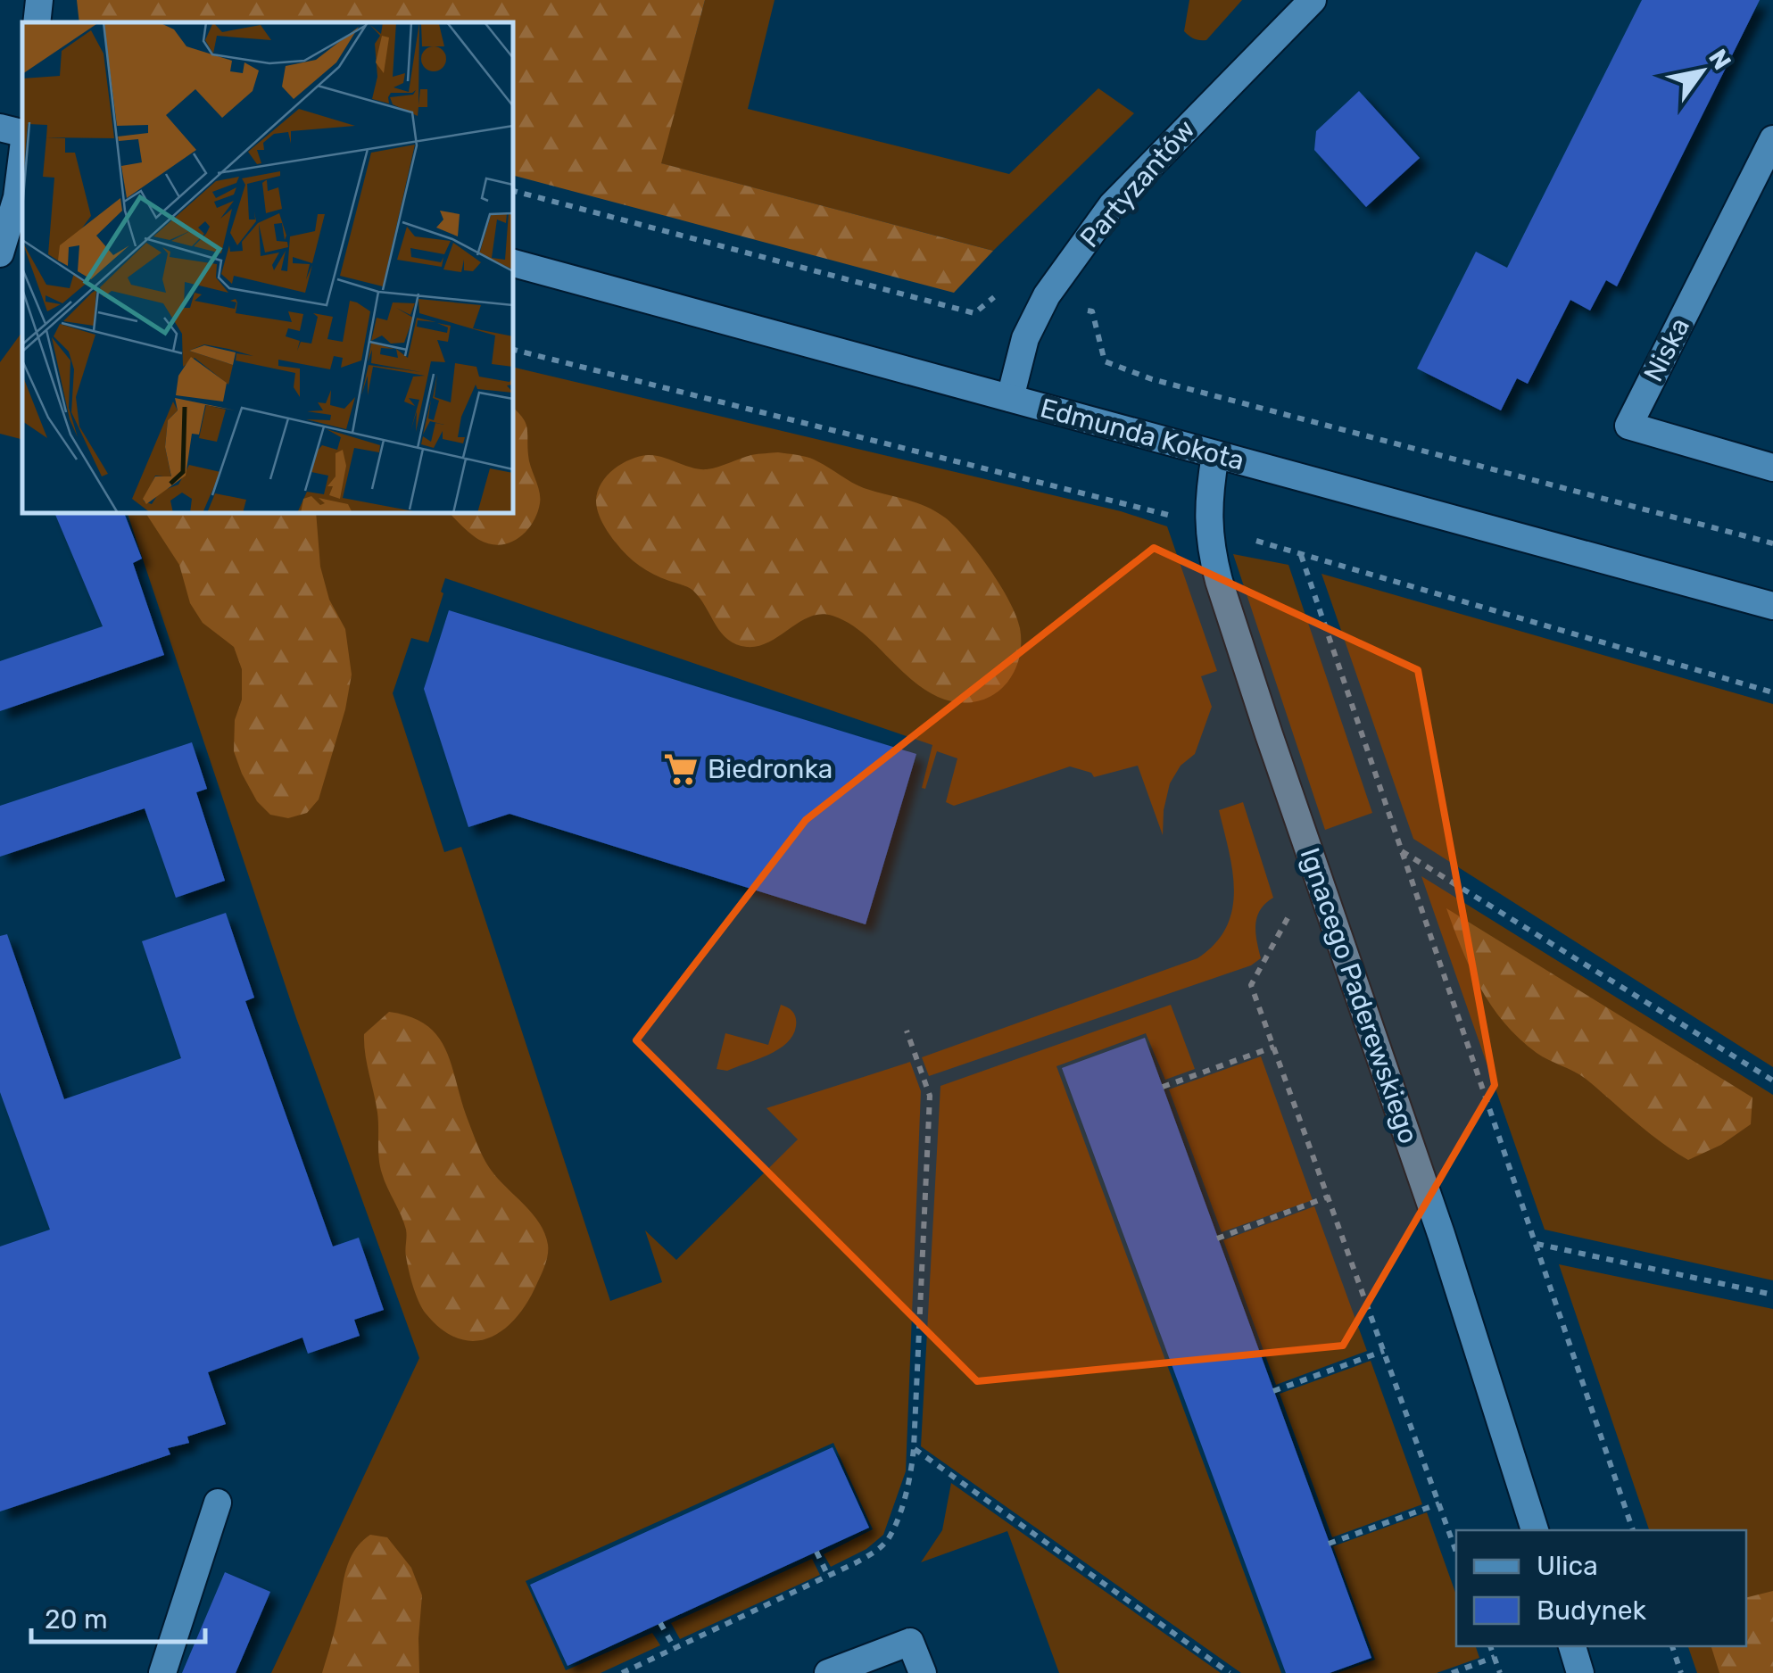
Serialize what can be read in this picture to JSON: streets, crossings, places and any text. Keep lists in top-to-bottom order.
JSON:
{
  "streets": {
    "street": [
      "Partyzantów",
      "Niska",
      "Edmunda Kokota",
      "Ignacego Paderewskiego"
    ]
  },
  "crossings": [
    ["Partyzantów", "Edmunda Kokota"],
    ["Edmunda Kokota", "Ignacego Paderewskiego"]
  ],
  "places": {
    "supermarket": ["Biedronka"]
  },
  "legend": ["Ulica", "Budynek"],
  "scale_bar": "20 m",
  "north": "top right"
}
